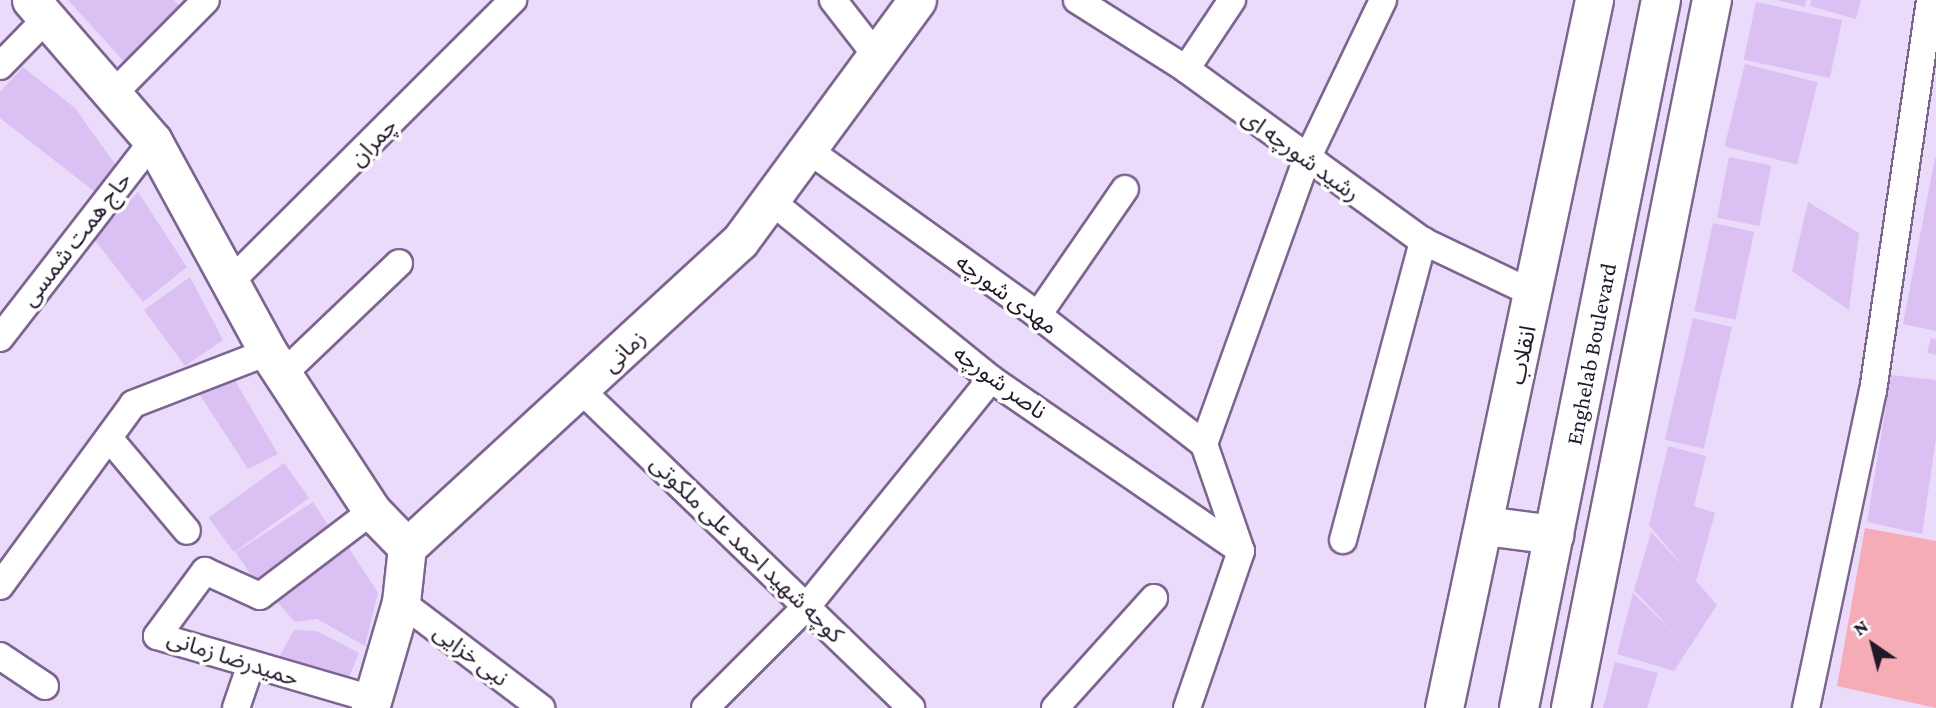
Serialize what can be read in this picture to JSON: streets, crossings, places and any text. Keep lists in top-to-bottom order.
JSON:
{
  "streets": {
    "main road": ["Enghelab Boulevard"],
    "street": [
      "چمران",
      "رشید شورچه ای",
      "حاج همت شمسی",
      "مهدی شورچه",
      "زمانی",
      "انقلاب",
      "ناصر شورچه",
      "کوچه شهید احمد علی ملکوتی",
      "نبی خزایی",
      "حمیدرضا زمانی"
    ]
  },
  "crossings": [
    ["رشید شورچه ای", "انقلاب"],
    ["مهدی شورچه", "زمانی"],
    ["زمانی", "ناصر شورچه"],
    ["زمانی", "کوچه شهید احمد علی ملکوتی"]
  ],
  "north": "top left"
}
